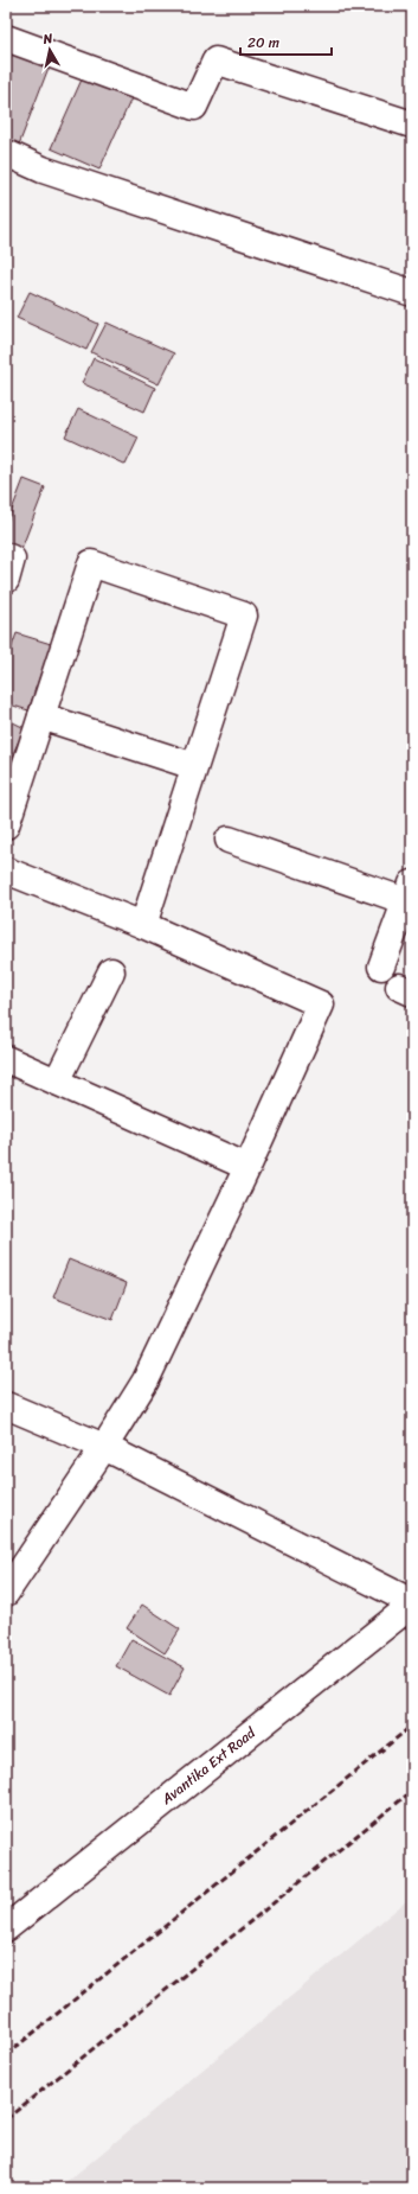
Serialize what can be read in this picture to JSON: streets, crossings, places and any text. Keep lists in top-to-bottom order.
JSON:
{
  "streets": {
    "street": ["Avantika Ext Road"]
  },
  "scale_bar": "20 m",
  "north": "top"
}
